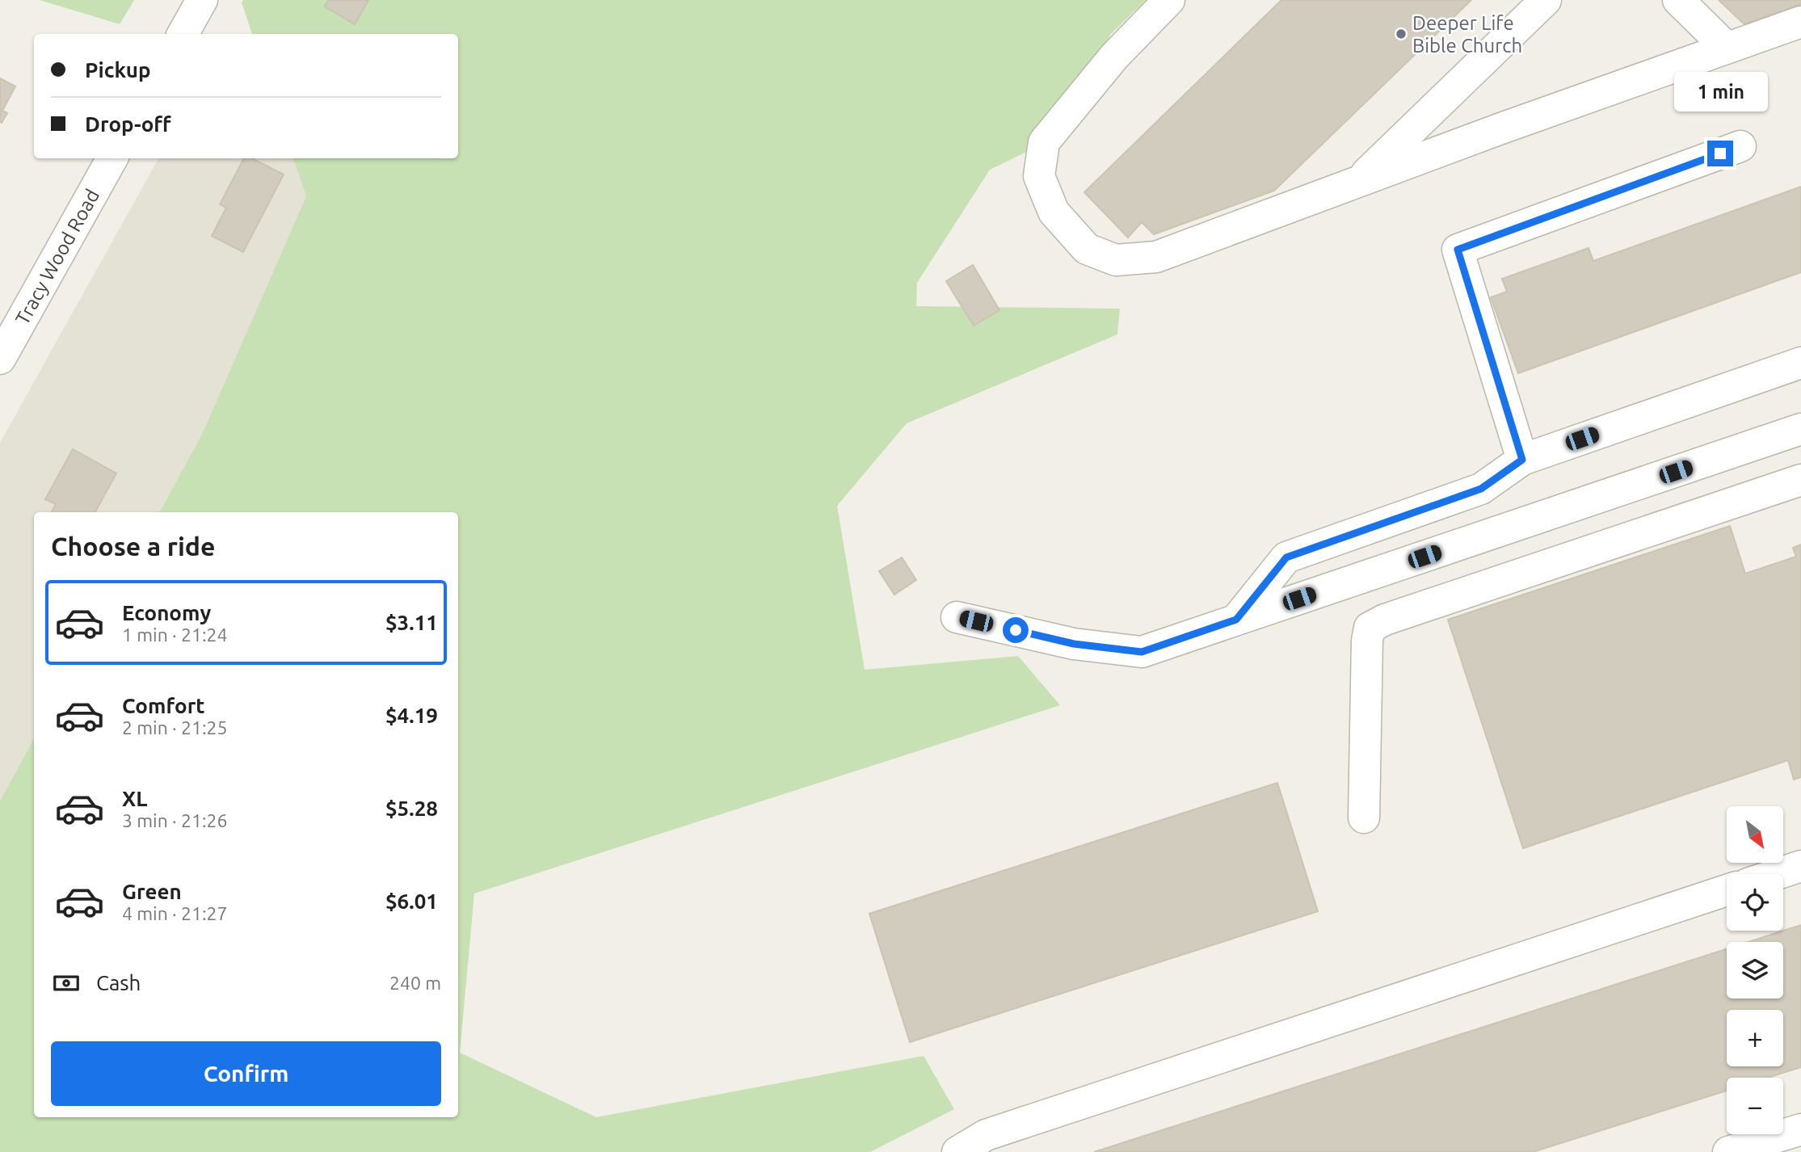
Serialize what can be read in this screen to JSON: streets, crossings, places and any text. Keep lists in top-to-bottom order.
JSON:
{
  "streets": {
    "street": ["Tracy Wood Road"]
  },
  "places": ["Deeper Life Bible Church"],
  "north": "bottom right",
  "page": {
    "banner": ["Pickup", "Drop-off"],
    "bubble": "1 min",
    "heading": "Choose a ride",
    "list": [
      {
        "name": "Economy",
        "note": "1 min · 21:24",
        "value": "$3.11"
      },
      {
        "name": "Comfort",
        "note": "2 min · 21:25",
        "value": "$4.19"
      },
      {
        "name": "XL",
        "note": "3 min · 21:26",
        "value": "$5.28"
      },
      {
        "name": "Green",
        "note": "4 min · 21:27",
        "value": "$6.01"
      }
    ],
    "map_buttons": ["+", "−"],
    "pay": ["Cash", "240 m"],
    "buttons": "Confirm"
  }
}
